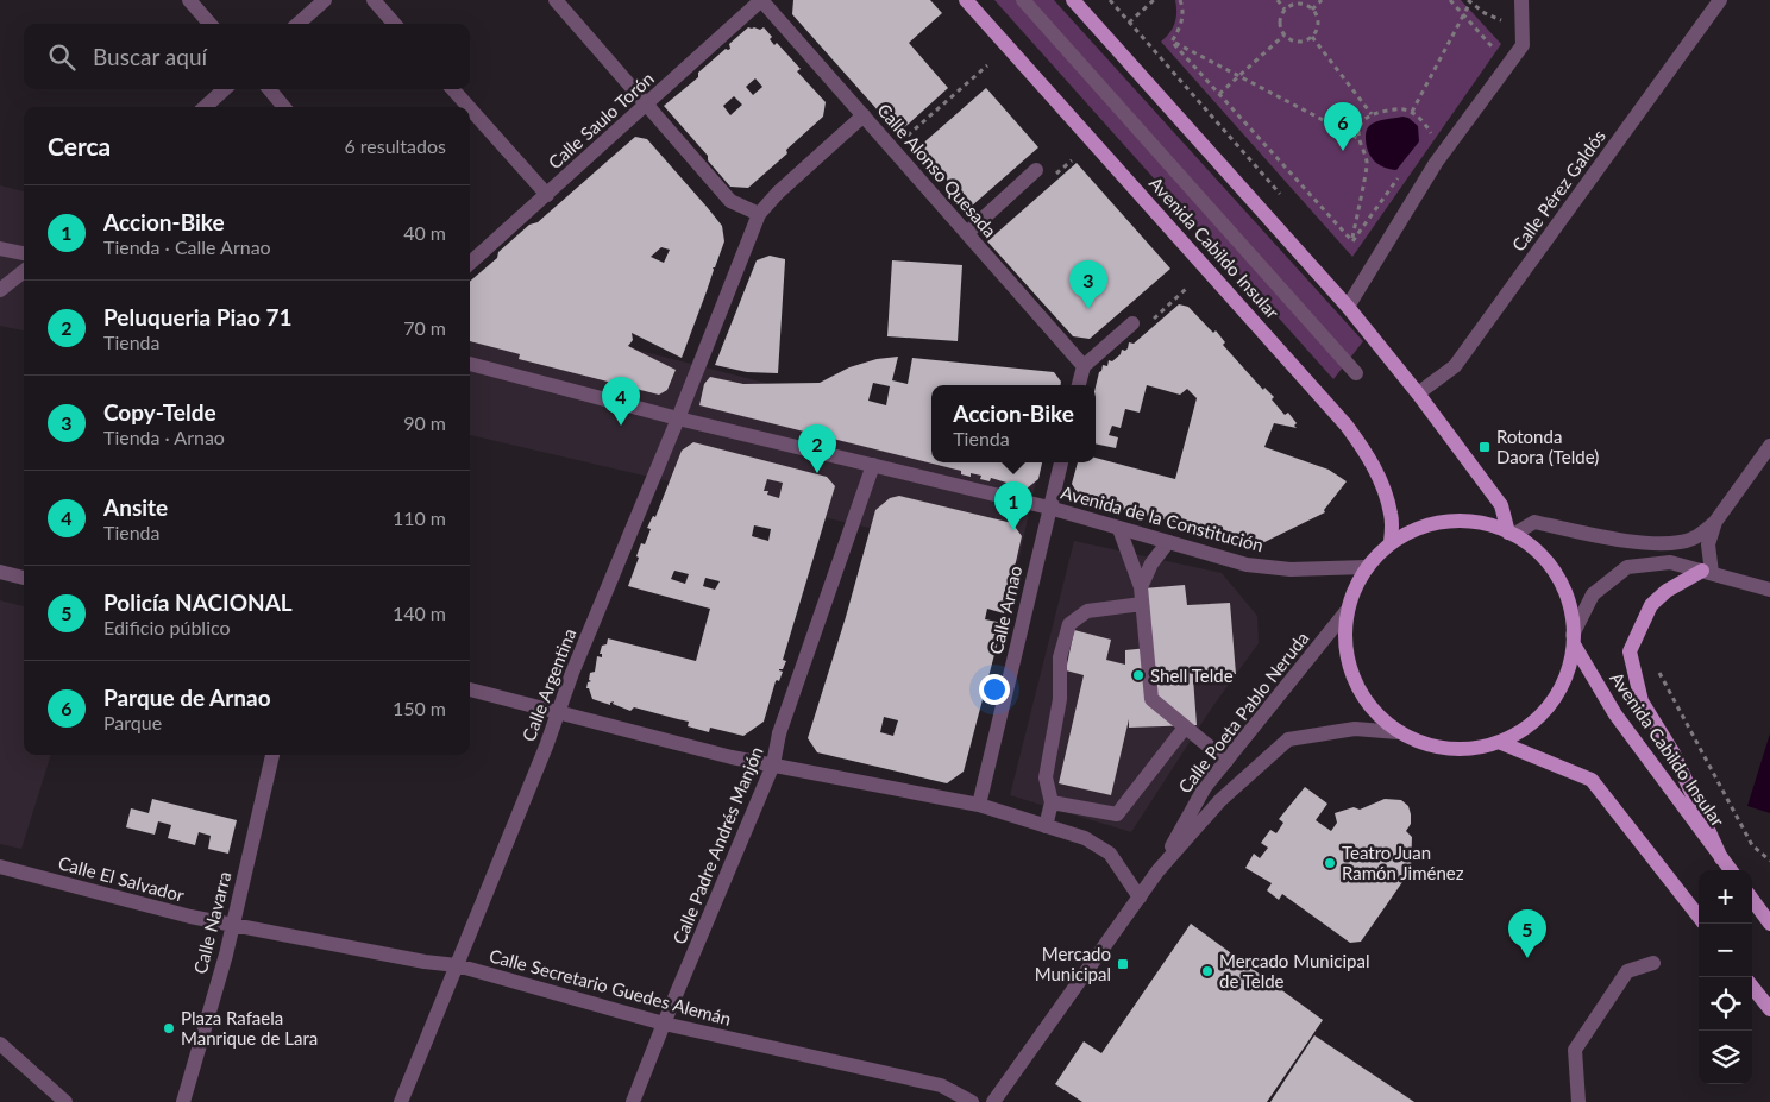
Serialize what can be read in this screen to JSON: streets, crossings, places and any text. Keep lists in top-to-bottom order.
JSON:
{
  "streets": {
    "main road": ["Avenida Cabildo Insular"],
    "street": [
      "Calle Saulo Torón",
      "Calle Alonso Quesada",
      "Calle Pérez Galdós",
      "Avenida de la Constitución",
      "Calle Arnao",
      "Calle Argentina",
      "Calle Poeta Pablo Neruda",
      "Calle Padre Andrés Manjón",
      "Calle El Salvador",
      "Calle Navarra",
      "Calle Secretario Guedes Alemán"
    ]
  },
  "crossings": [
    ["Calle Saulo Torón", "Calle Alonso Quesada"],
    ["Avenida de la Constitución", "Calle Arnao"],
    ["Avenida de la Constitución", "Calle Argentina"],
    ["Avenida de la Constitución", "Calle Padre Andrés Manjón"],
    ["Calle Argentina", "Calle Secretario Guedes Alemán"],
    ["Calle Padre Andrés Manjón", "Calle Secretario Guedes Alemán"],
    ["Calle El Salvador", "Calle Navarra"],
    ["Calle El Salvador", "Calle Secretario Guedes Alemán"],
    ["Calle Navarra", "Calle Secretario Guedes Alemán"]
  ],
  "places": {
    "transit": ["Rotonda Daora (Telde)", "Mercado Municipal"],
    "other": [
      "Shell Telde",
      "Teatro Juan Ramón Jiménez",
      "Mercado Municipal de Telde",
      "Plaza Rafaela Manrique de Lara"
    ]
  },
  "page": {
    "search": "Buscar aquí",
    "pins": [
      "6",
      "3",
      "4",
      "2",
      "1",
      "5"
    ],
    "heading": ["Cerca", "6 resultados"],
    "list": [
      {
        "mark": "1",
        "name": "Accion-Bike",
        "note": "Tienda · Calle Arnao",
        "value": "40 m"
      },
      {
        "mark": "2",
        "name": "Peluqueria Piao 71",
        "note": "Tienda",
        "value": "70 m"
      },
      {
        "mark": "3",
        "name": "Copy-Telde",
        "note": "Tienda · Arnao",
        "value": "90 m"
      },
      {
        "mark": "4",
        "name": "Ansite",
        "note": "Tienda",
        "value": "110 m"
      },
      {
        "mark": "5",
        "name": "Policía NACIONAL",
        "note": "Edificio público",
        "value": "140 m"
      },
      {
        "mark": "6",
        "name": "Parque de Arnao",
        "note": "Parque",
        "value": "150 m"
      }
    ],
    "popup": ["Accion-Bike", "Tienda"],
    "map_buttons": ["+", "−"]
  }
}
